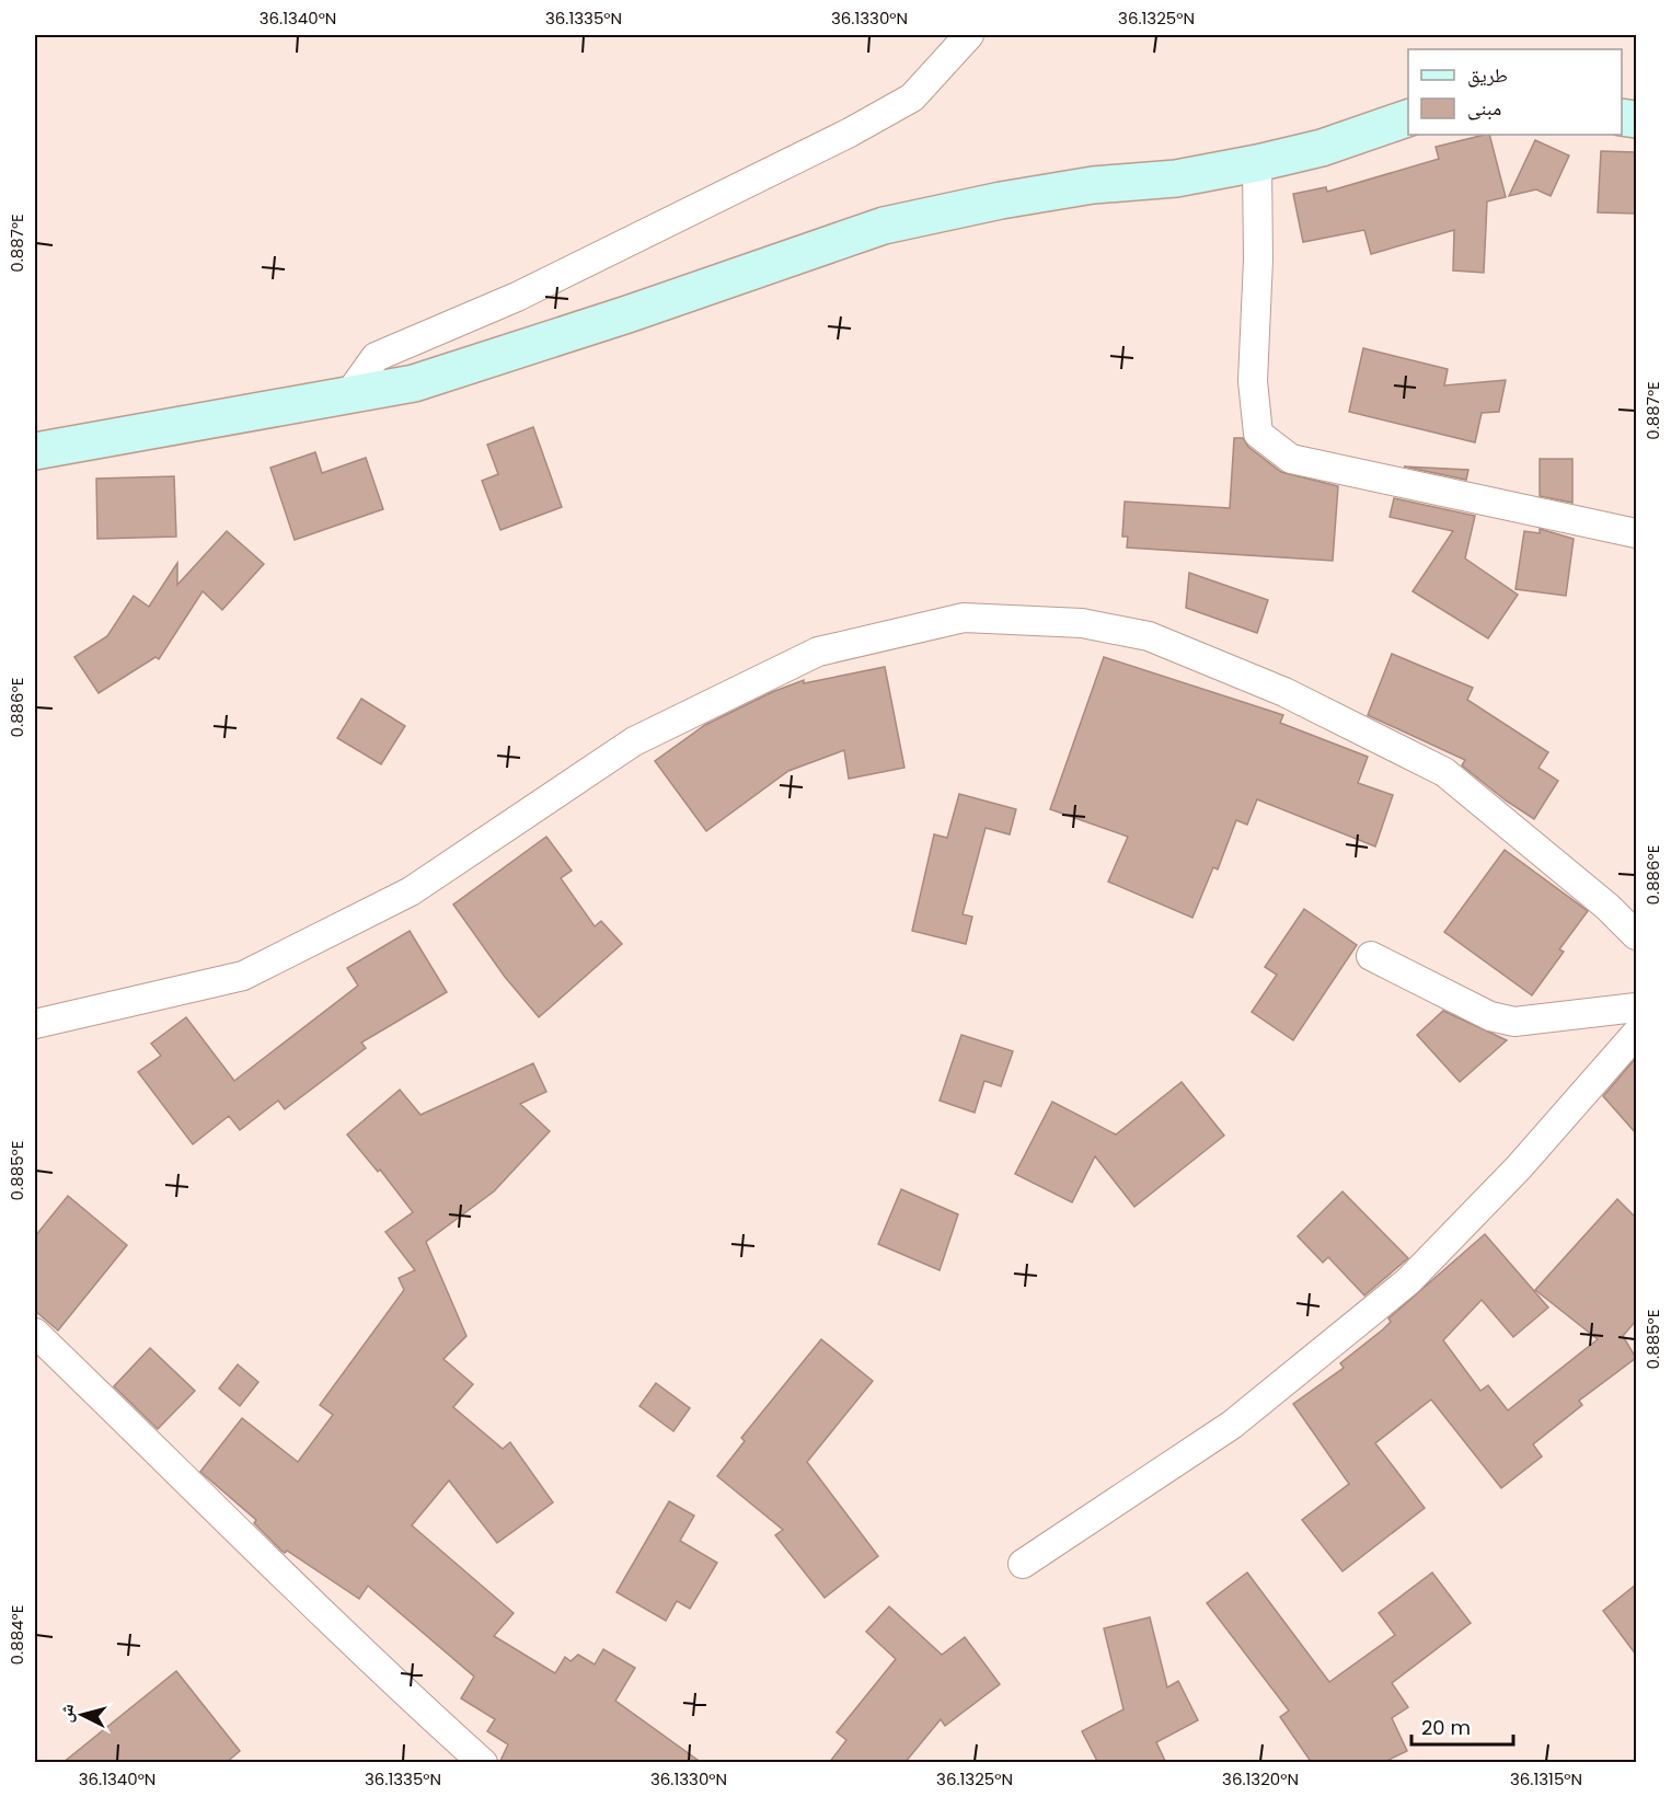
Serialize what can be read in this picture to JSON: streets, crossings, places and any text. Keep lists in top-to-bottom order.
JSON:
{
  "legend": ["طريق", "مبنى"],
  "scale_bar": "20 m",
  "north": "left",
  "coordinates": [
    "36.1340°N",
    "36.1335°N",
    "36.1330°N",
    "36.1325°N",
    "0.887°E",
    "0.886°E",
    "0.885°E",
    "0.884°E",
    "36.1320°N",
    "36.1315°N"
  ]
}
